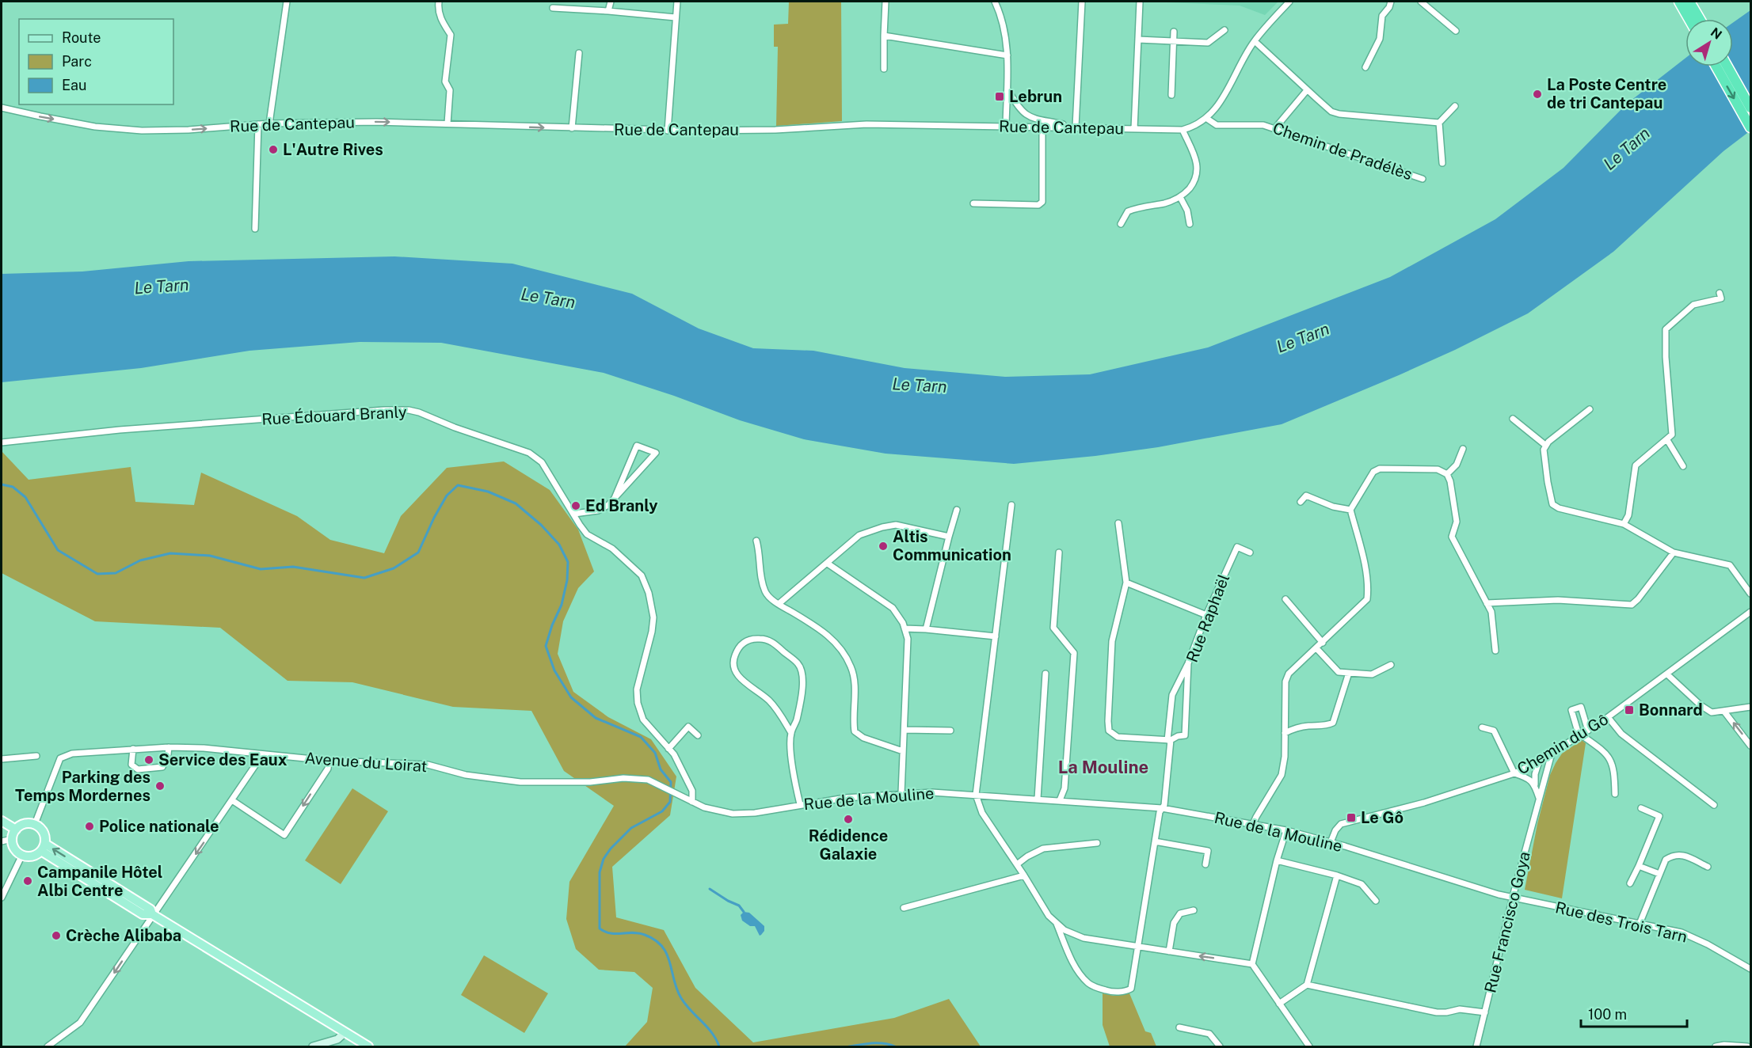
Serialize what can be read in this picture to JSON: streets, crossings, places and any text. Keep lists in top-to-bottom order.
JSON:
{
  "streets": {
    "street": [
      "Rue de Cantepau",
      "Chemin de Pradélès",
      "Rue Édouard Branly",
      "Rue Raphaël",
      "Chemin du Gô",
      "Avenue du Loirat",
      "Rue de la Mouline",
      "Rue Francisco Goya",
      "Rue des Trois Tarn"
    ]
  },
  "crossings": [
    ["Rue de Cantepau", "Chemin de Pradélès"],
    ["Rue Édouard Branly", "Rue de la Mouline"],
    ["Chemin du Gô", "Rue de la Mouline"],
    ["Chemin du Gô", "Rue Francisco Goya"],
    ["Avenue du Loirat", "Rue de la Mouline"],
    ["Rue de la Mouline", "Rue Francisco Goya"],
    ["Rue de la Mouline", "Rue des Trois Tarn"],
    ["Rue Francisco Goya", "Rue des Trois Tarn"]
  ],
  "one_way": ["Rue de Cantepau"],
  "districts": ["La Mouline"],
  "water": ["Le Tarn"],
  "places": {
    "other": [
      "La Poste Centre de tri Cantepau",
      "L'Autre Rives",
      "Ed Branly",
      "Altis Communication",
      "Service des Eaux",
      "Parking des Temps Mordernes",
      "Rédidence Galaxie",
      "Police nationale",
      "Campanile Hôtel Albi Centre",
      "Crèche Alibaba"
    ],
    "transit": ["Lebrun", "Bonnard", "Le Gô"]
  },
  "legend": ["Route", "Parc", "Eau"],
  "scale_bar": "100 m",
  "north": "top right"
}
